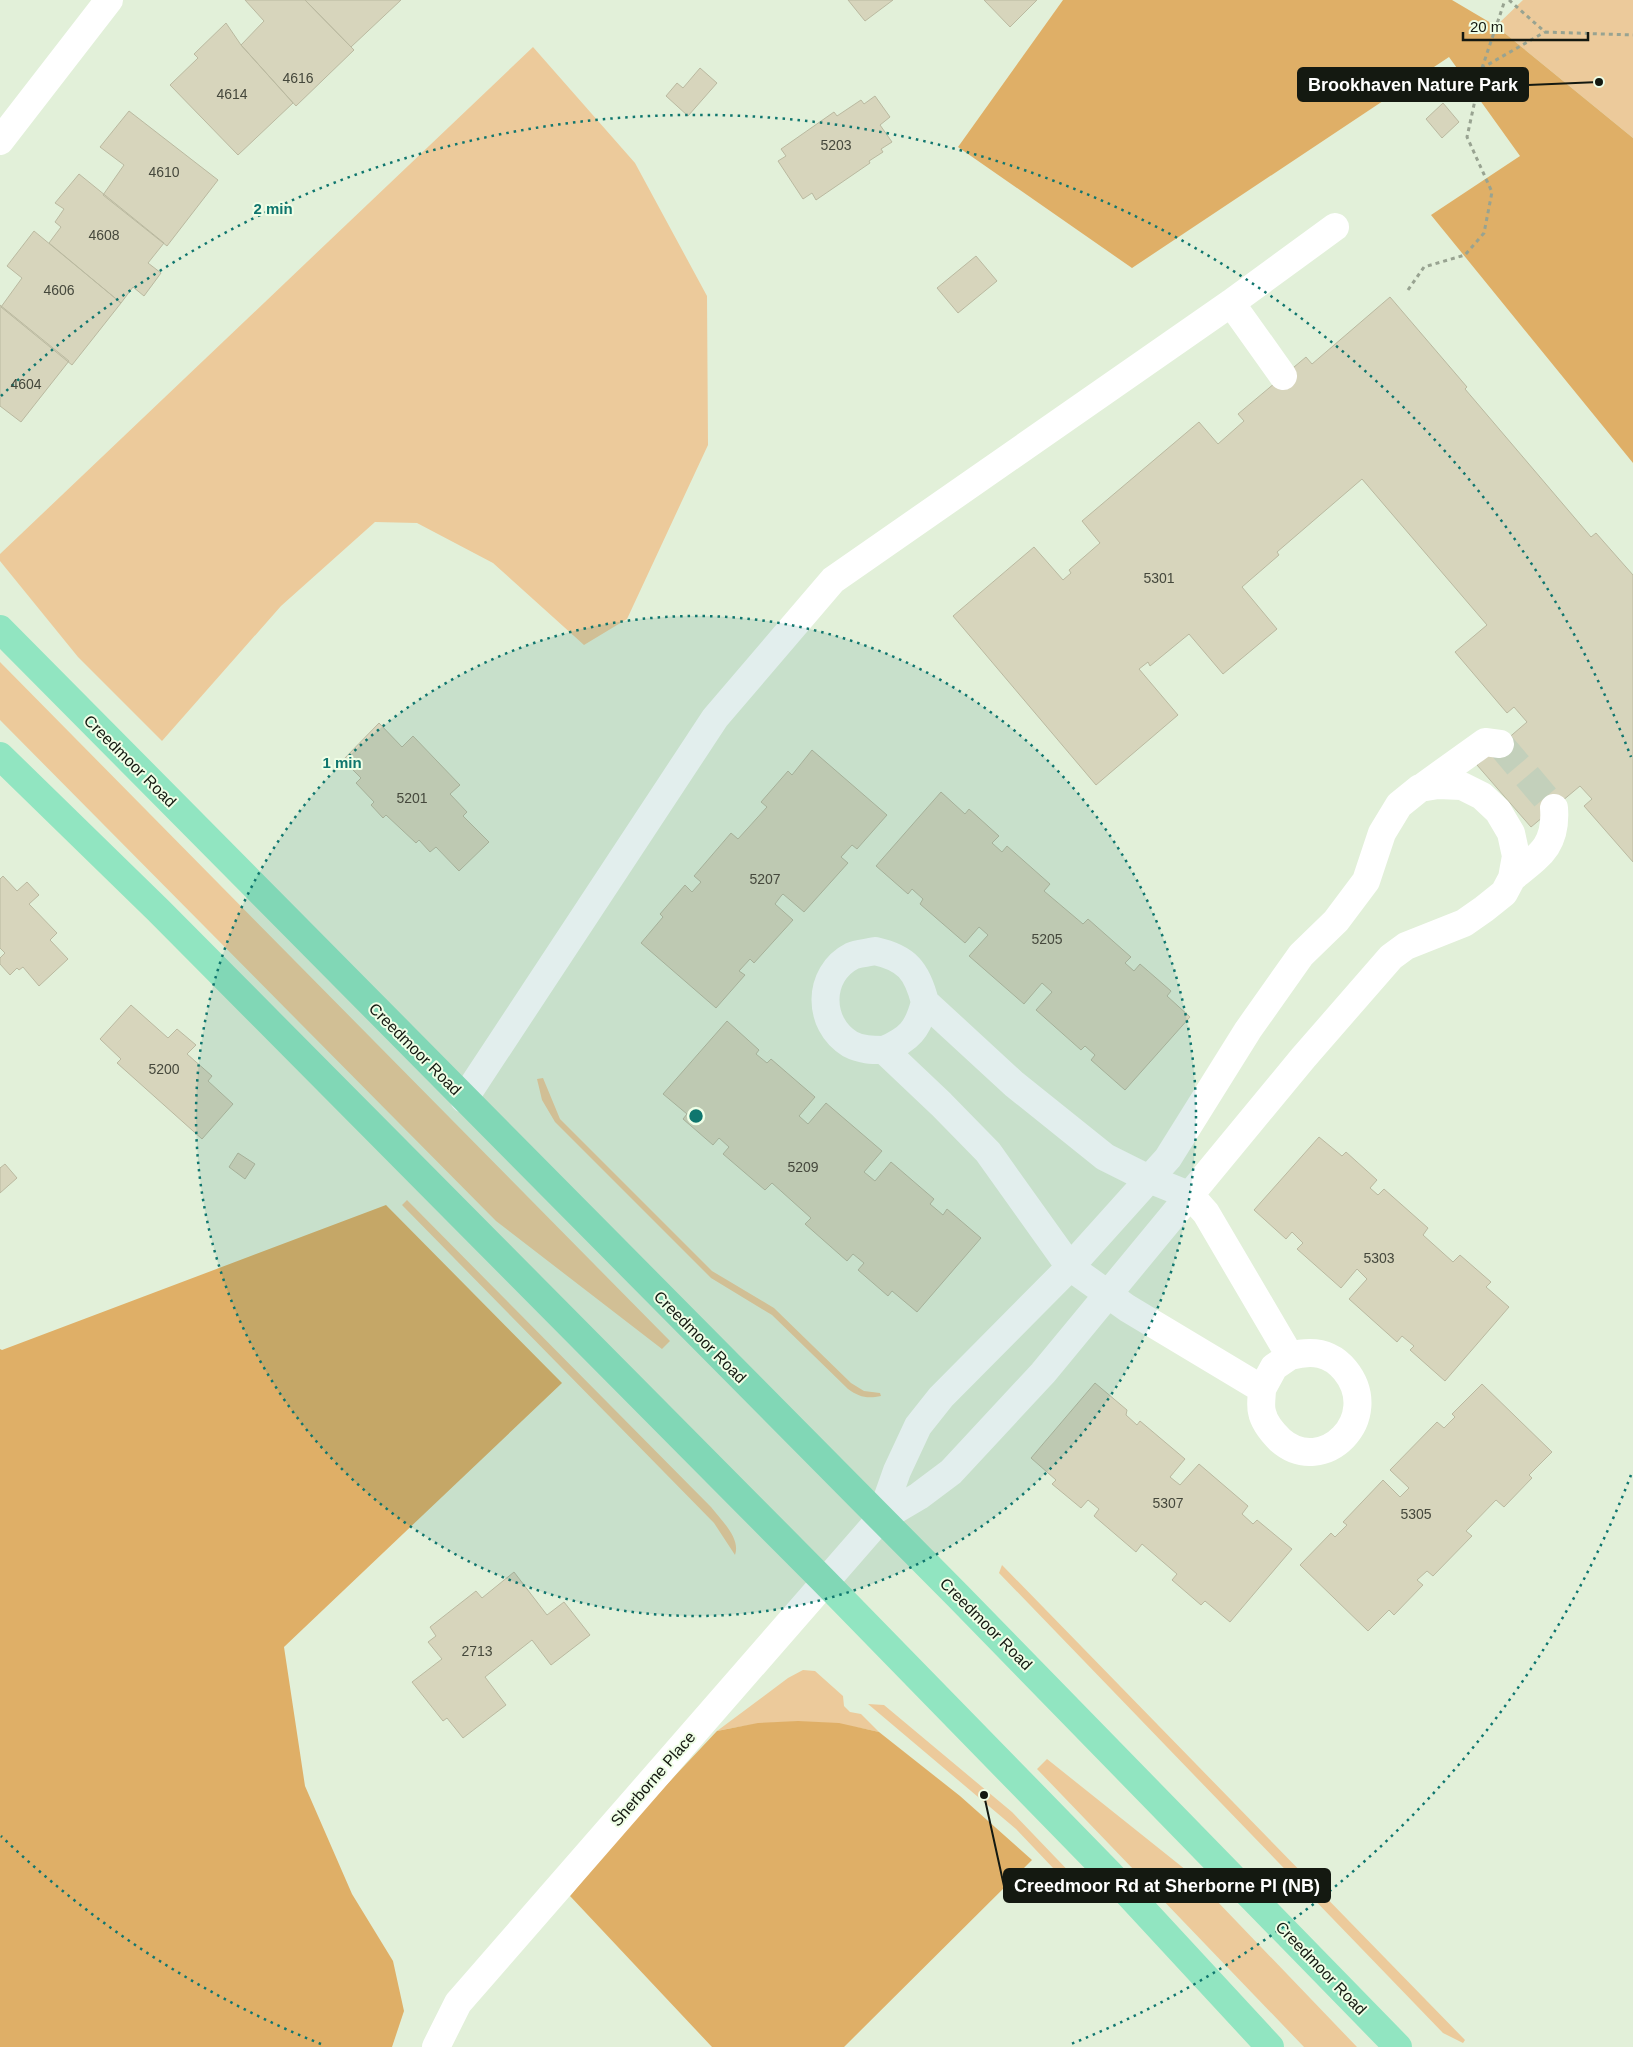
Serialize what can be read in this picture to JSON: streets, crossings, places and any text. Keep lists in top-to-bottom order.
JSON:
{
  "streets": {
    "main road": ["Creedmoor Road"],
    "street": ["Sherborne Place"]
  },
  "crossings": [
    ["Creedmoor Road", "Sherborne Place"]
  ],
  "places": ["Brookhaven Nature Park", "Creedmoor Rd at Sherborne Pl (NB)"],
  "house_numbers": [
    "4616",
    "4614",
    "5203",
    "4610",
    "4608",
    "4606",
    "4604",
    "5301",
    "5201",
    "5207",
    "5205",
    "5200",
    "5209",
    "5303",
    "5307",
    "5305",
    "2713"
  ],
  "scale_bar": "20 m",
  "rings": ["2 min", "1 min"]
}
